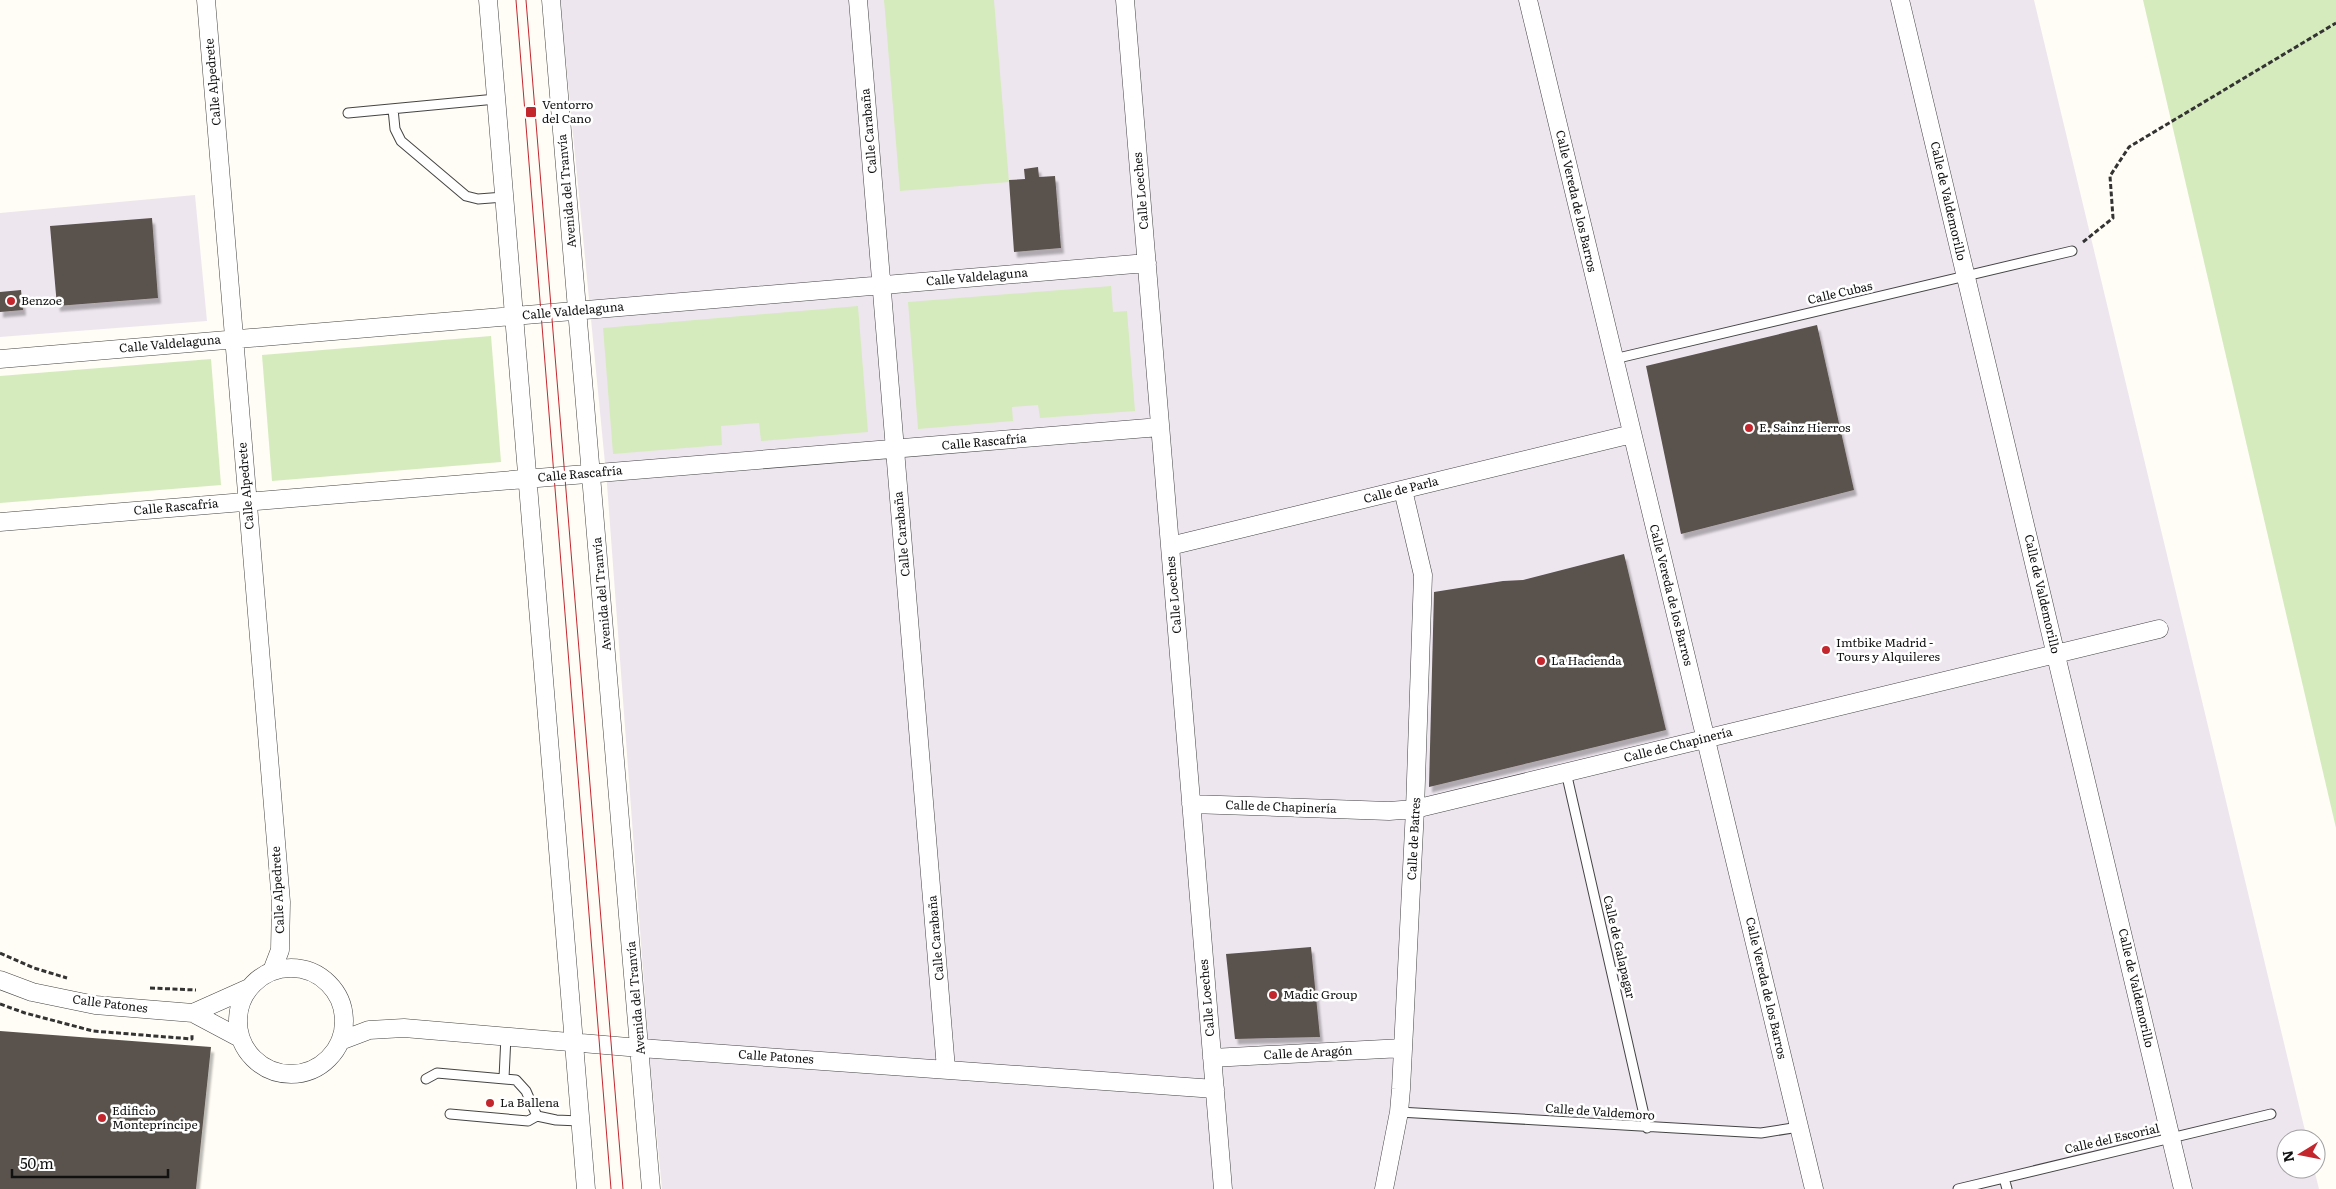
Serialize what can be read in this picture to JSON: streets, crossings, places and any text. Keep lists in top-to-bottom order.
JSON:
{
  "streets": {
    "street": [
      "Calle Alpedrete",
      "Calle Carabaña",
      "Avenida del Tranvía",
      "Calle Loeches",
      "Calle Vereda de los Barros",
      "Calle de Valdemorillo",
      "Calle Valdelaguna",
      "Calle Rascafría",
      "Calle de Parla",
      "Calle de Chapinería",
      "Calle de Batres",
      "Calle Patones",
      "Calle de Aragón"
    ],
    "lane": [
      "Calle Cubas",
      "Calle de Galapagar",
      "Calle de Valdemoro",
      "Calle del Escorial"
    ]
  },
  "crossings": [
    ["Calle Alpedrete", "Calle Valdelaguna"],
    ["Calle Alpedrete", "Calle Rascafría"],
    ["Calle Alpedrete", "Calle Patones"],
    ["Calle Carabaña", "Calle Valdelaguna"],
    ["Calle Carabaña", "Calle Rascafría"],
    ["Calle Carabaña", "Calle Patones"],
    ["Avenida del Tranvía", "Calle Valdelaguna"],
    ["Avenida del Tranvía", "Calle Rascafría"],
    ["Avenida del Tranvía", "Calle Patones"],
    ["Calle Loeches", "Calle Valdelaguna"],
    ["Calle Loeches", "Calle Rascafría"],
    ["Calle Loeches", "Calle de Parla"],
    ["Calle Loeches", "Calle de Chapinería"],
    ["Calle Loeches", "Calle Patones"],
    ["Calle Loeches", "Calle de Aragón"],
    ["Calle Vereda de los Barros", "Calle Cubas"],
    ["Calle Vereda de los Barros", "Calle de Parla"],
    ["Calle Vereda de los Barros", "Calle de Chapinería"],
    ["Calle Vereda de los Barros", "Calle de Valdemoro"],
    ["Calle de Valdemorillo", "Calle Cubas"],
    ["Calle de Valdemorillo", "Calle de Chapinería"],
    ["Calle de Valdemorillo", "Calle del Escorial"],
    ["Calle de Parla", "Calle de Batres"],
    ["Calle de Chapinería", "Calle de Batres"],
    ["Calle de Chapinería", "Calle de Galapagar"],
    ["Calle de Batres", "Calle de Aragón"],
    ["Calle de Batres", "Calle de Valdemoro"],
    ["Calle de Galapagar", "Calle de Valdemoro"]
  ],
  "places": {
    "transit": ["Ventorro del Cano"],
    "other": [
      "Benzoe",
      "E. Sainz Hierros",
      "Imtbike Madrid - Tours y Alquileres",
      "La Hacienda",
      "Madic Group",
      "La Ballena",
      "Edificio Montepríncipe"
    ]
  },
  "scale_bar": "50 m",
  "north": "left"
}
